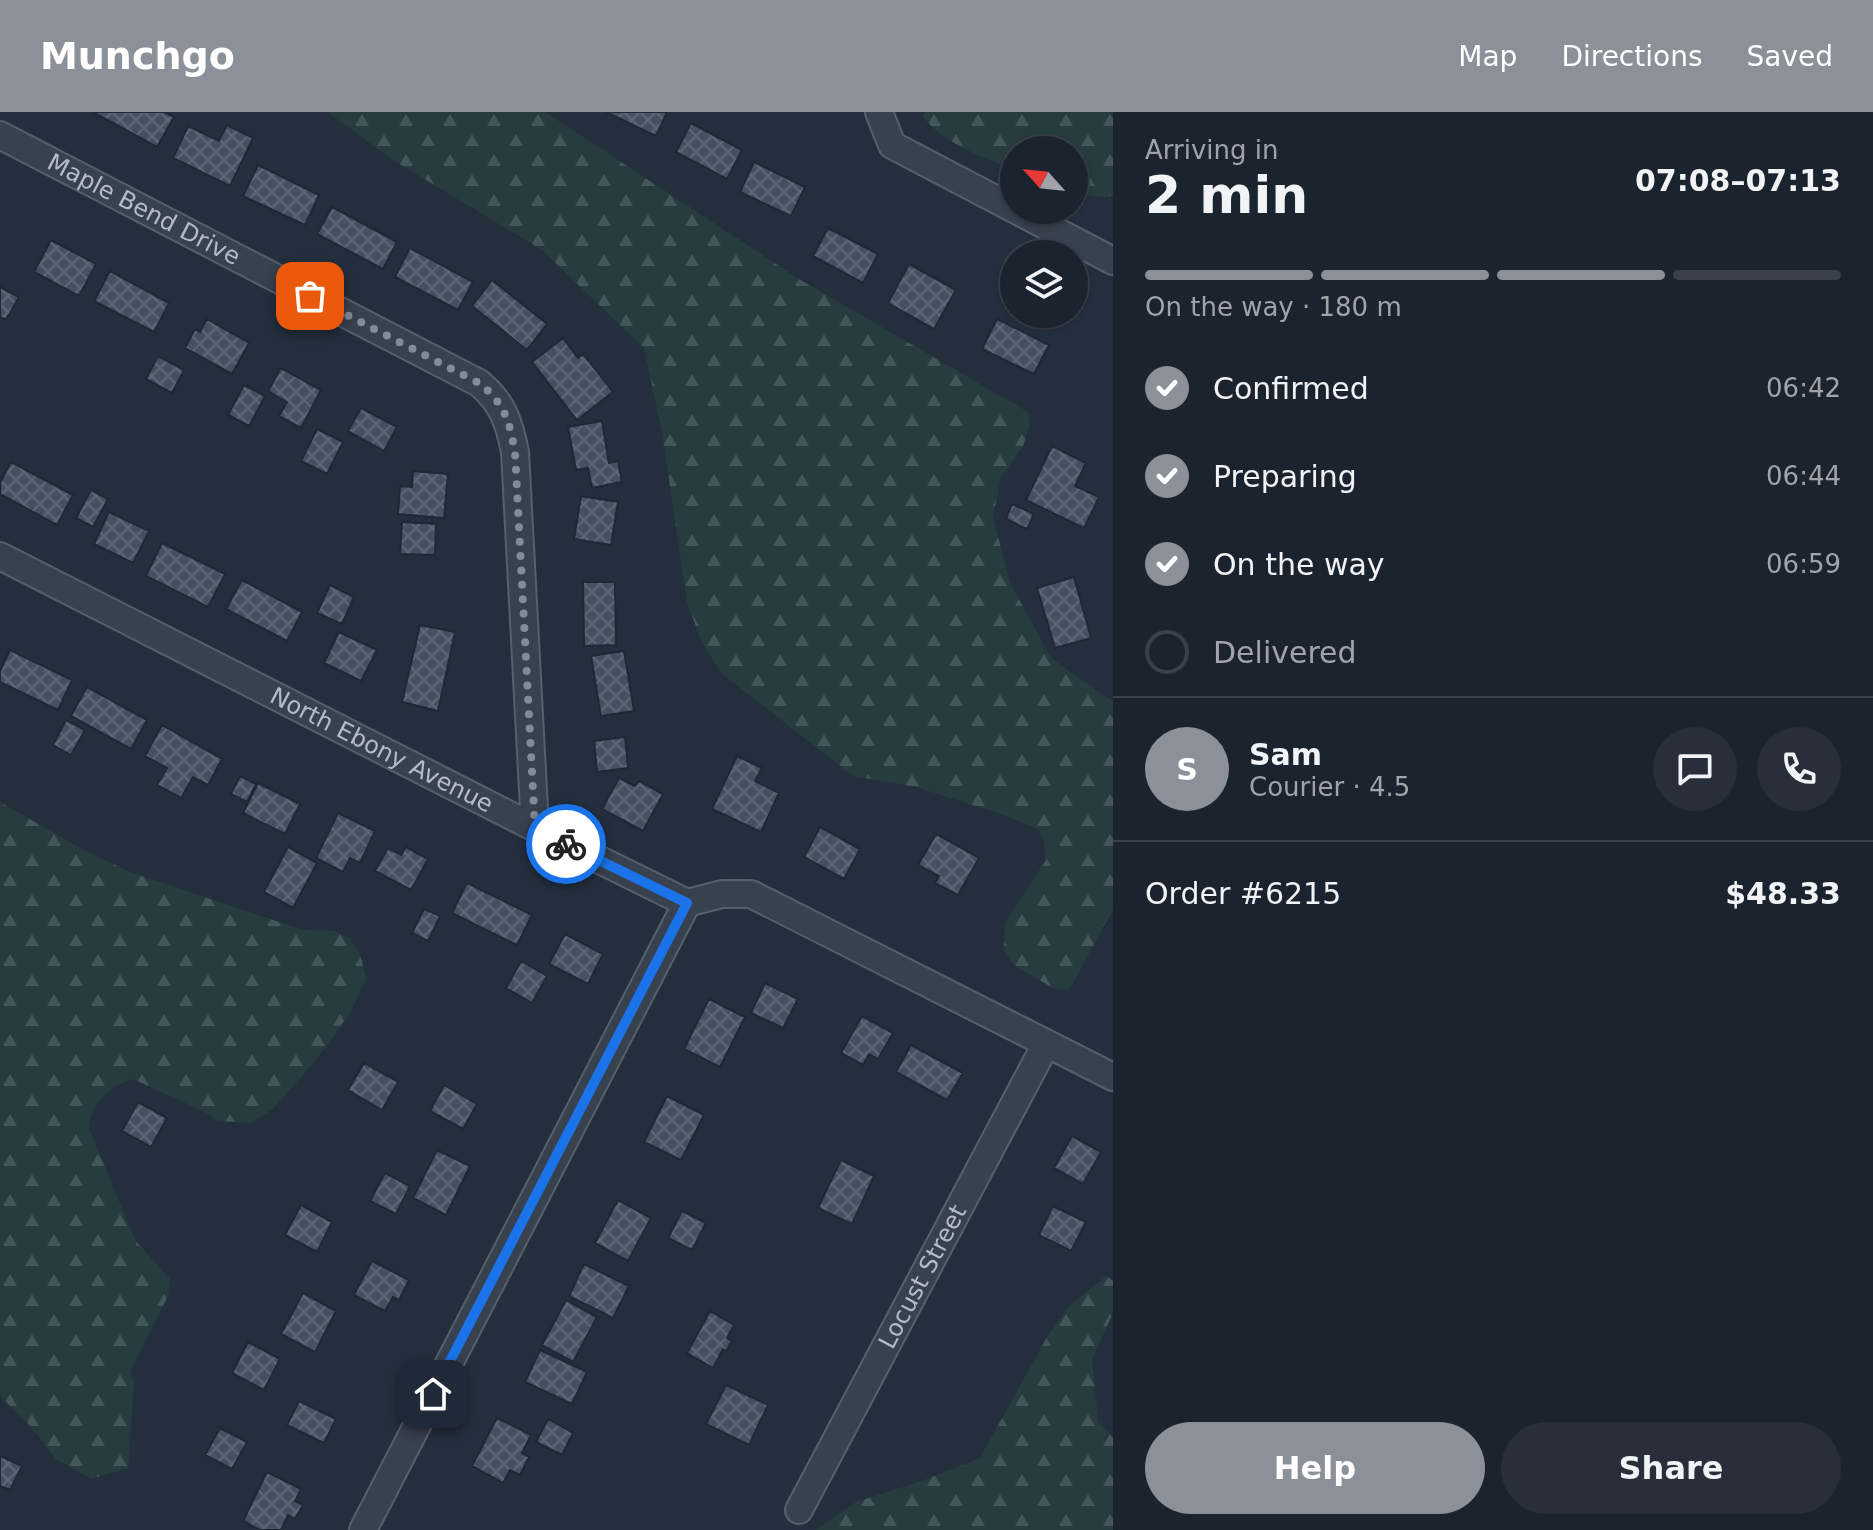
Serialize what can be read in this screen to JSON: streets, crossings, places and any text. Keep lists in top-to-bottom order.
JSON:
{
  "streets": {
    "street": ["Maple Bend Drive", "North Ebony Avenue", "Locust Street"]
  },
  "crossings": [
    ["Maple Bend Drive", "North Ebony Avenue"]
  ],
  "north": "top left",
  "page": {
    "header": "Munchgo",
    "nav": ["Map", "Directions", "Saved"],
    "heading": ["2 min", "Arriving in", "07:08–07:13"],
    "panel": [
      "Sam",
      "Courier · 4.5",
      "Order #6215",
      "$48.33"
    ],
    "bar": "On the way · 180 m",
    "list": [
      ["Confirmed", "06:42"],
      ["Preparing", "06:44"],
      ["On the way", "06:59"],
      "Delivered"
    ],
    "round": "S",
    "buttons": ["Help", "Share"]
  }
}
